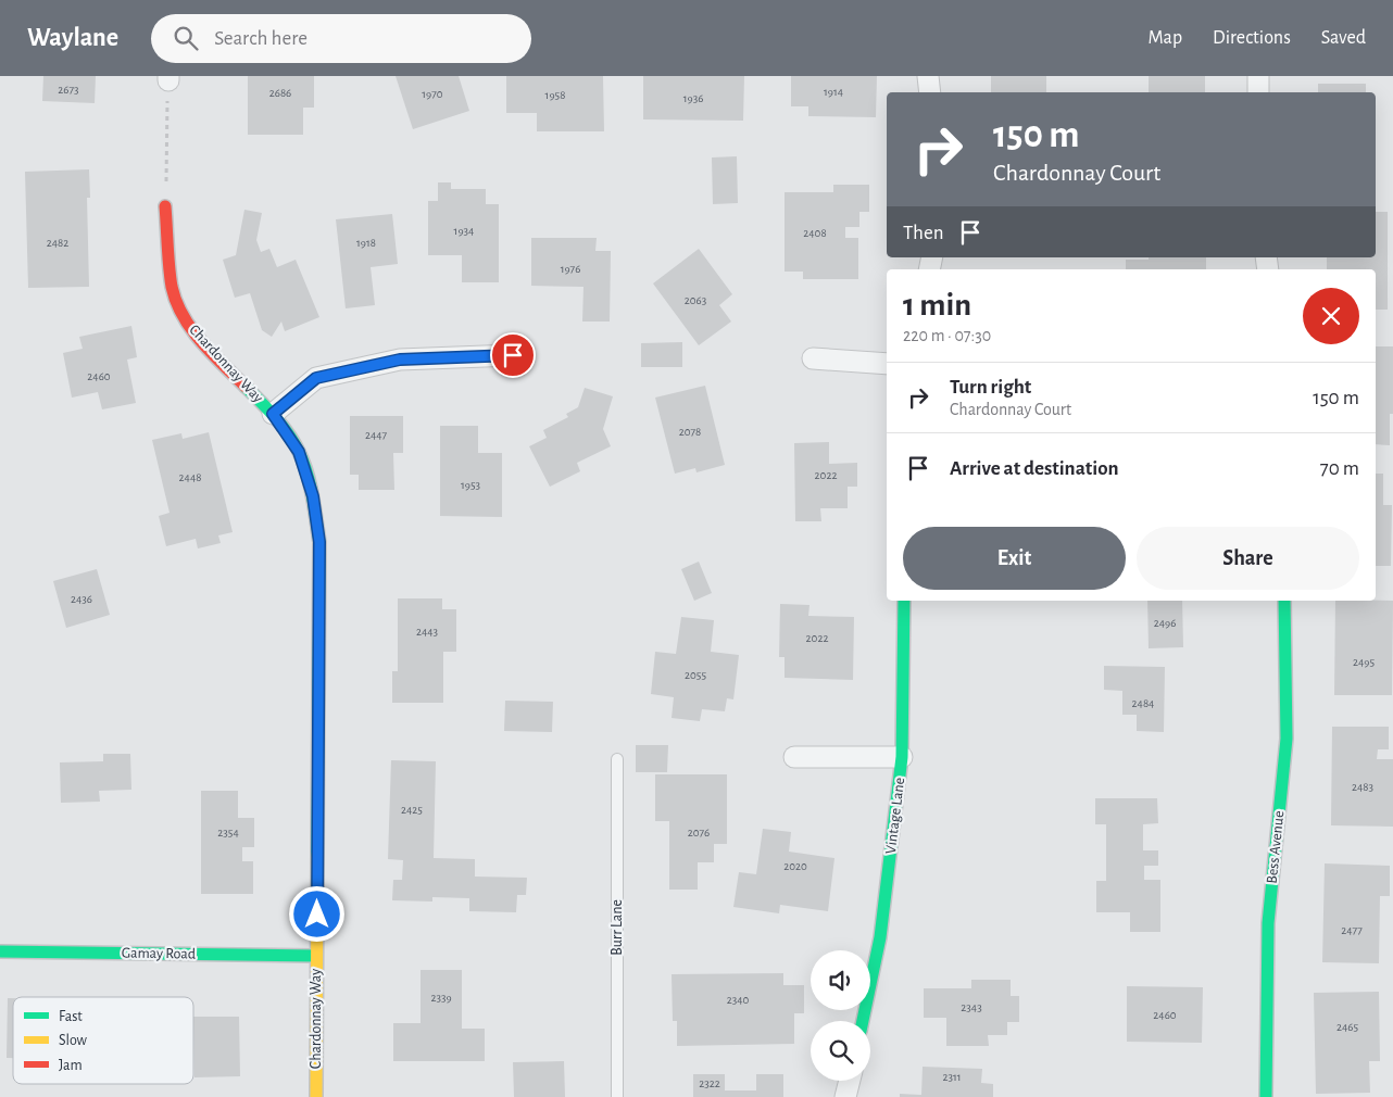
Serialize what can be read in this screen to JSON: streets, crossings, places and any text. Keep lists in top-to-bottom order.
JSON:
{
  "streets": {
    "street": [
      "Chardonnay Way",
      "Vintage Lane",
      "Bess Avenue",
      "Gamay Road"
    ],
    "lane": ["Burr Lane"]
  },
  "crossings": [
    ["Chardonnay Way", "Gamay Road"]
  ],
  "house_numbers": [
    "2673",
    "1914",
    "2686",
    "1970",
    "1958",
    "1936",
    "1934",
    "2408",
    "2482",
    "1918",
    "1976",
    "2063",
    "2460",
    "2078",
    "2447",
    "2022",
    "2448",
    "1953",
    "2436",
    "2496",
    "2443",
    "2022",
    "2495",
    "2055",
    "2484",
    "2483",
    "2425",
    "2354",
    "2076",
    "2020",
    "2477",
    "2339",
    "2340",
    "2343",
    "2460",
    "2465",
    "2311",
    "2322"
  ],
  "legend": ["Fast", "Slow", "Jam"],
  "page": {
    "header": "Waylane",
    "search": "Search here",
    "nav": ["Map", "Directions", "Saved"],
    "turn": ["150 m", "Chardonnay Court"],
    "then": "Then",
    "heading": ["1 min", "220 m · 07:30"],
    "list": [
      {
        "name": "Turn right",
        "note": "Chardonnay Court",
        "value": "150 m"
      },
      {
        "name": "Arrive at destination",
        "value": "70 m"
      }
    ],
    "buttons": ["Exit", "Share"]
  }
}
